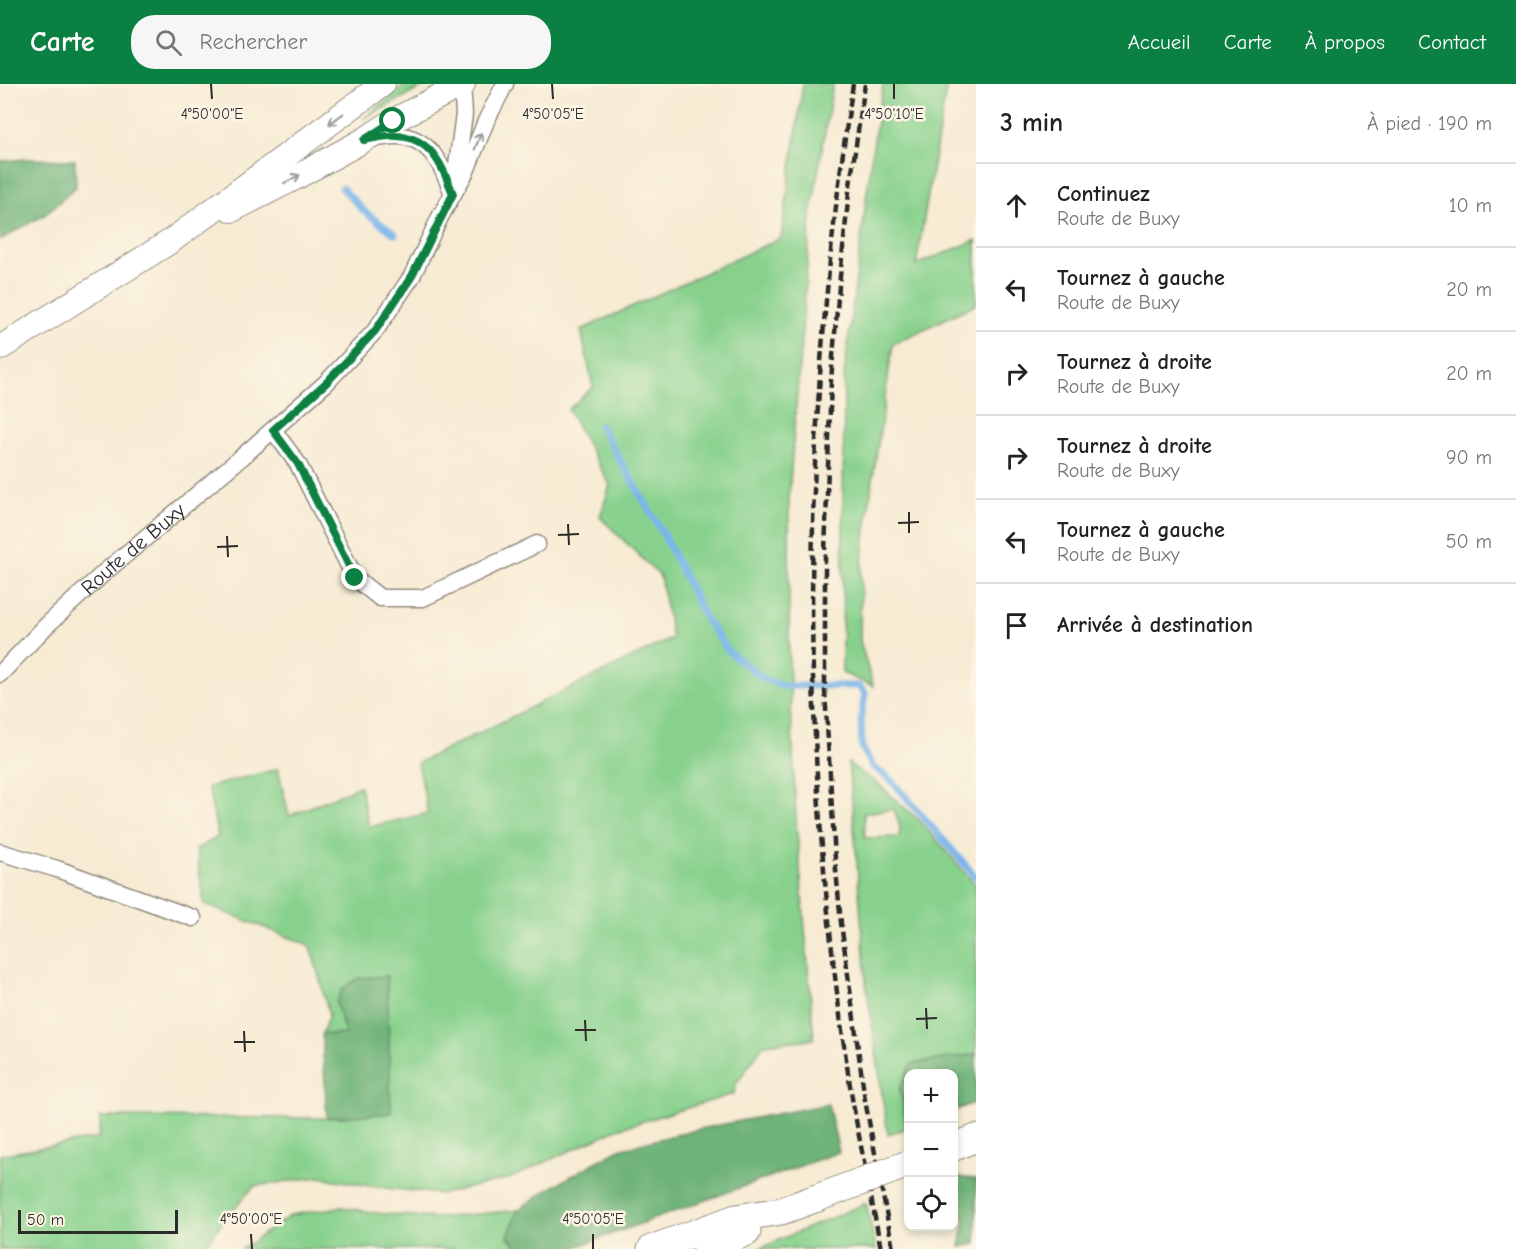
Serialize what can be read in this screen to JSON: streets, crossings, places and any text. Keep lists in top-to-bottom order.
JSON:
{
  "streets": {
    "main road": ["Route de Buxy"]
  },
  "scale_bar": "50 m",
  "page": {
    "header": "Carte",
    "search": "Rechercher",
    "nav": [
      "Accueil",
      "Carte",
      "À propos",
      "Contact"
    ],
    "heading": ["3 min", "À pied · 190 m"],
    "list": [
      ["Continuez", "Route de Buxy", "10 m"],
      ["Tournez à gauche", "Route de Buxy", "20 m"],
      ["Tournez à droite", "Route de Buxy", "20 m"],
      ["Tournez à droite", "Route de Buxy", "90 m"],
      ["Tournez à gauche", "Route de Buxy", "50 m"],
      "Arrivée à destination"
    ],
    "map_buttons": ["+", "−"],
    "scale": "50 m"
  },
  "coordinates": ["4°50'00\"E", "4°50'05\"E", "4°50'10\"E"]
}
